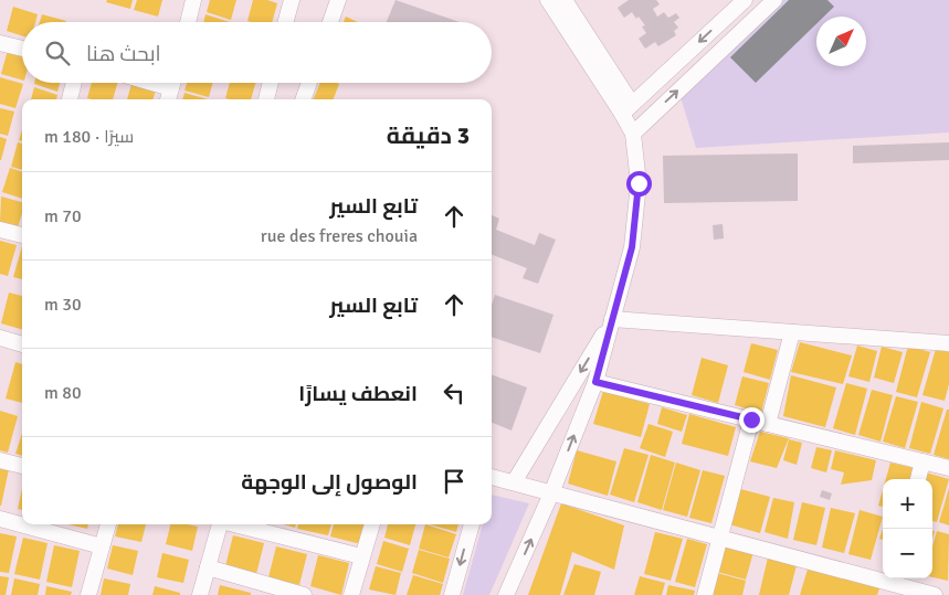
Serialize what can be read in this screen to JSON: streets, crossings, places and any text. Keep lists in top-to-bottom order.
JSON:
{
  "north": "top right",
  "page": {
    "search": "ابحث هنا",
    "heading": ["3 دقيقة", "سيرًا · 180 m"],
    "list": [
      ["تابع السير", "rue des freres chouia", "70 m"],
      ["تابع السير", "30 m"],
      ["انعطف يسارًا", "80 m"],
      "الوصول إلى الوجهة"
    ],
    "map_buttons": ["+", "−"]
  }
}
